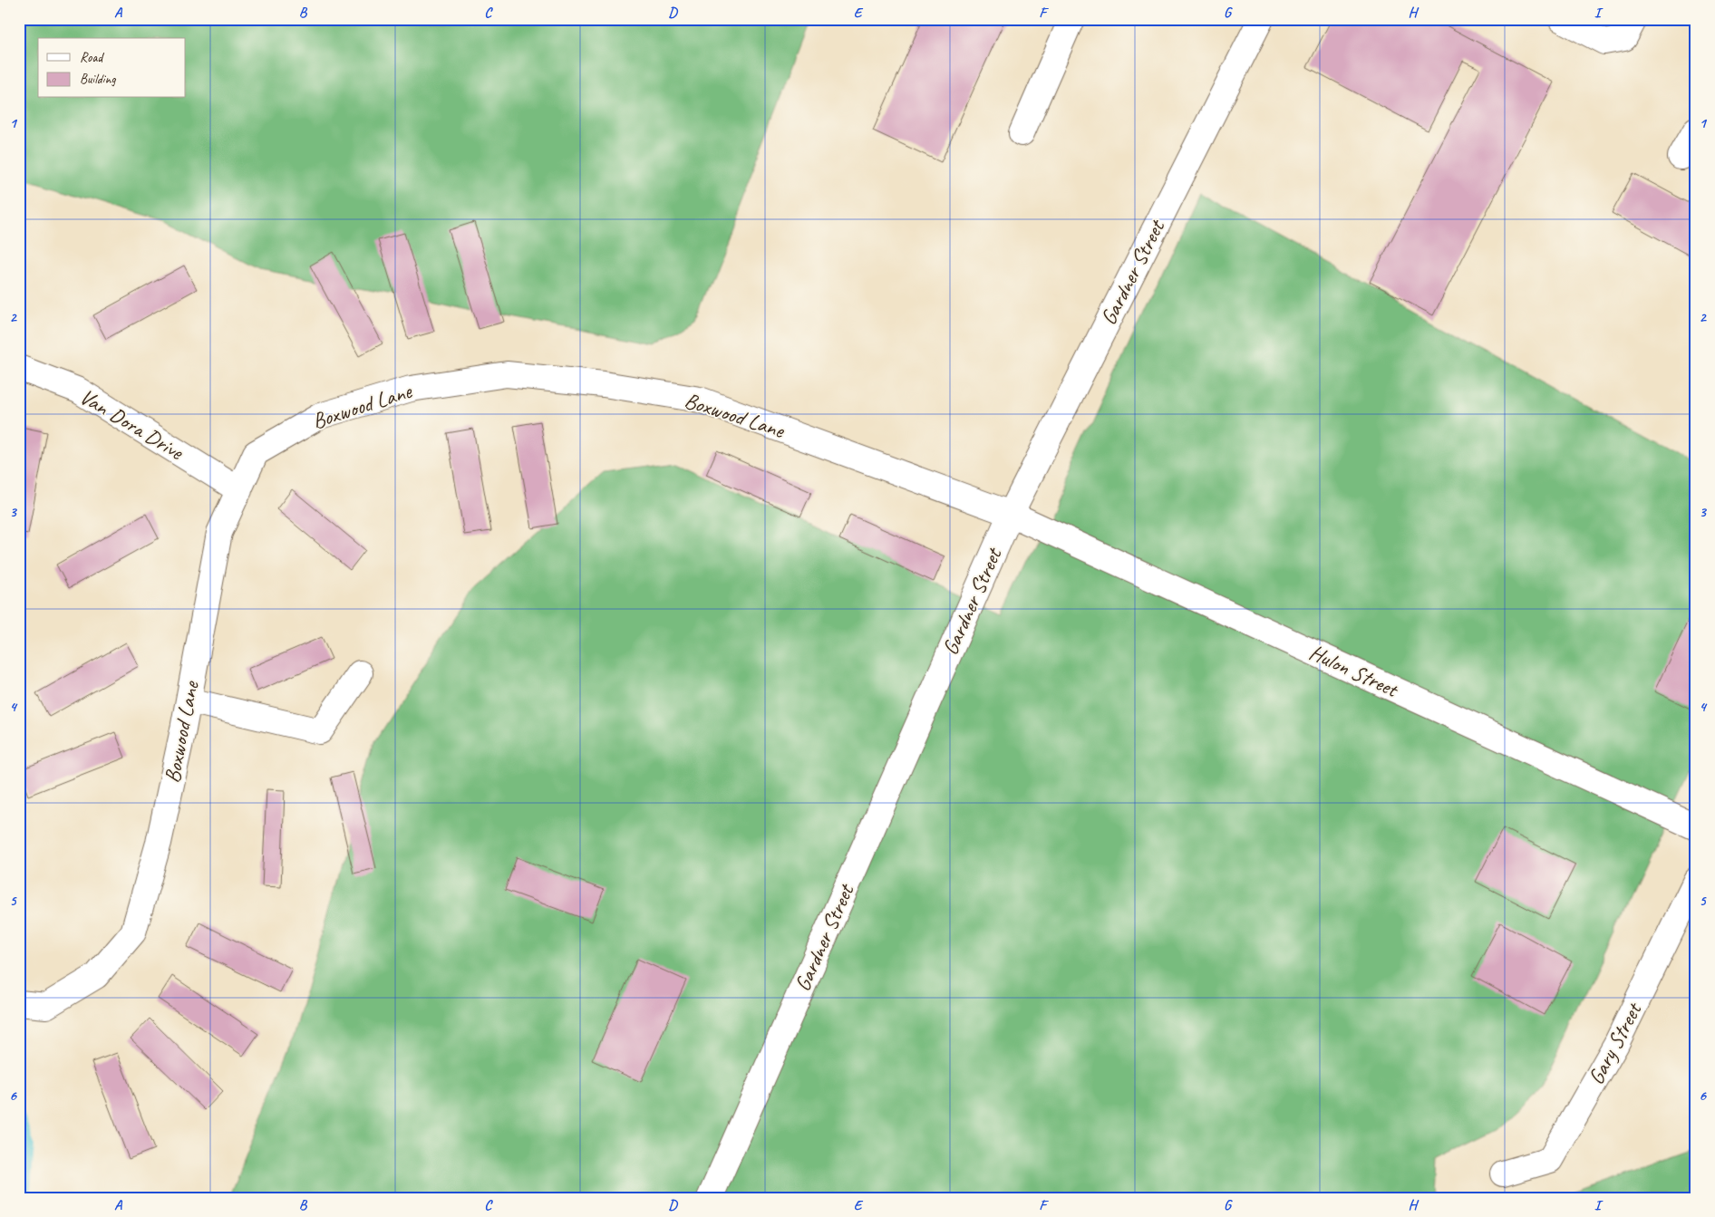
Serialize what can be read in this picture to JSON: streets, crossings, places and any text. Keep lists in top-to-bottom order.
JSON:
{
  "streets": {
    "street": [
      "Gardner Street",
      "Boxwood Lane",
      "Van Dora Drive",
      "Hulon Street",
      "Gary Street"
    ]
  },
  "crossings": [
    ["Gardner Street", "Boxwood Lane"],
    ["Gardner Street", "Hulon Street"],
    ["Boxwood Lane", "Van Dora Drive"],
    ["Boxwood Lane", "Hulon Street"]
  ],
  "legend": ["Road", "Building"],
  "grid": {
    "columns": [
      "A",
      "B",
      "C",
      "D",
      "E",
      "F",
      "G",
      "H",
      "I"
    ],
    "rows": [
      "1",
      "2",
      "3",
      "4",
      "5",
      "6"
    ]
  }
}
